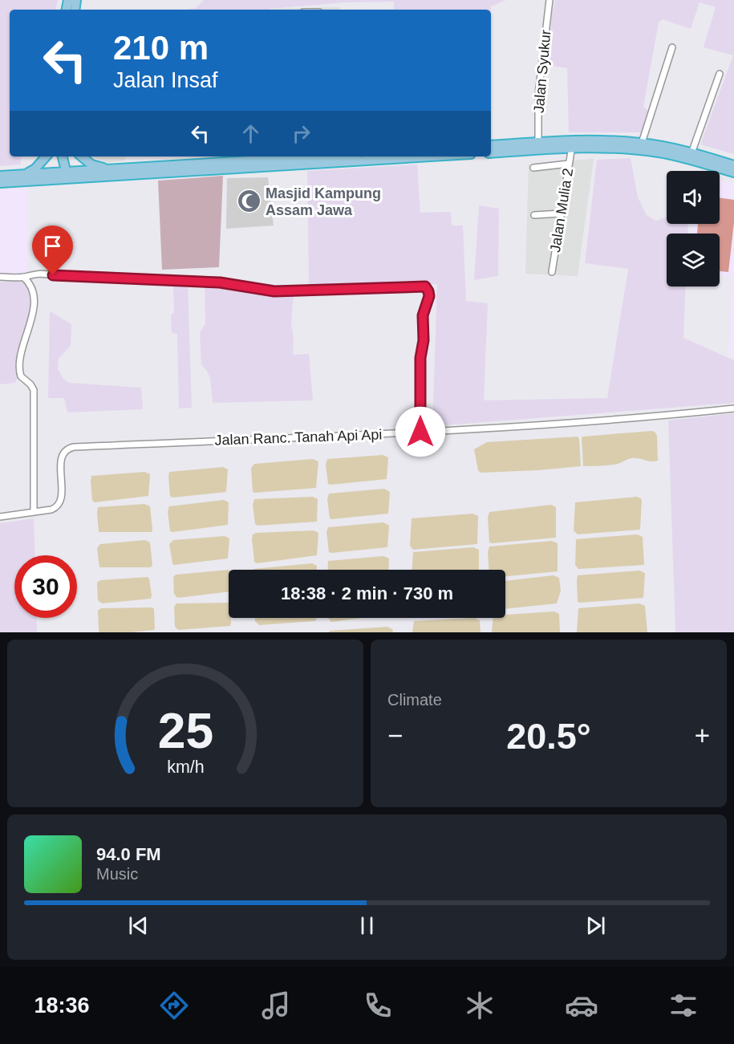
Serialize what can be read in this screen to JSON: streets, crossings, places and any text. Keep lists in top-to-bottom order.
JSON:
{
  "streets": {
    "street": ["Jalan Syukur", "Jalan Mulia 2", "Jalan Ranc. Tanah Api Api"]
  },
  "places": {
    "mosque": ["Masjid Kampung Assam Jawa"]
  },
  "page": {
    "turn": ["210 m", "Jalan Insaf"],
    "limit": "30",
    "trip": "18:38 · 2 min · 730 m",
    "tile": "Climate",
    "heat": ["−", "20.5°", "+"],
    "song": ["94.0 FM", "Music"],
    "tabs": "18:36",
    "gauge": ["25", "km/h"]
  }
}
